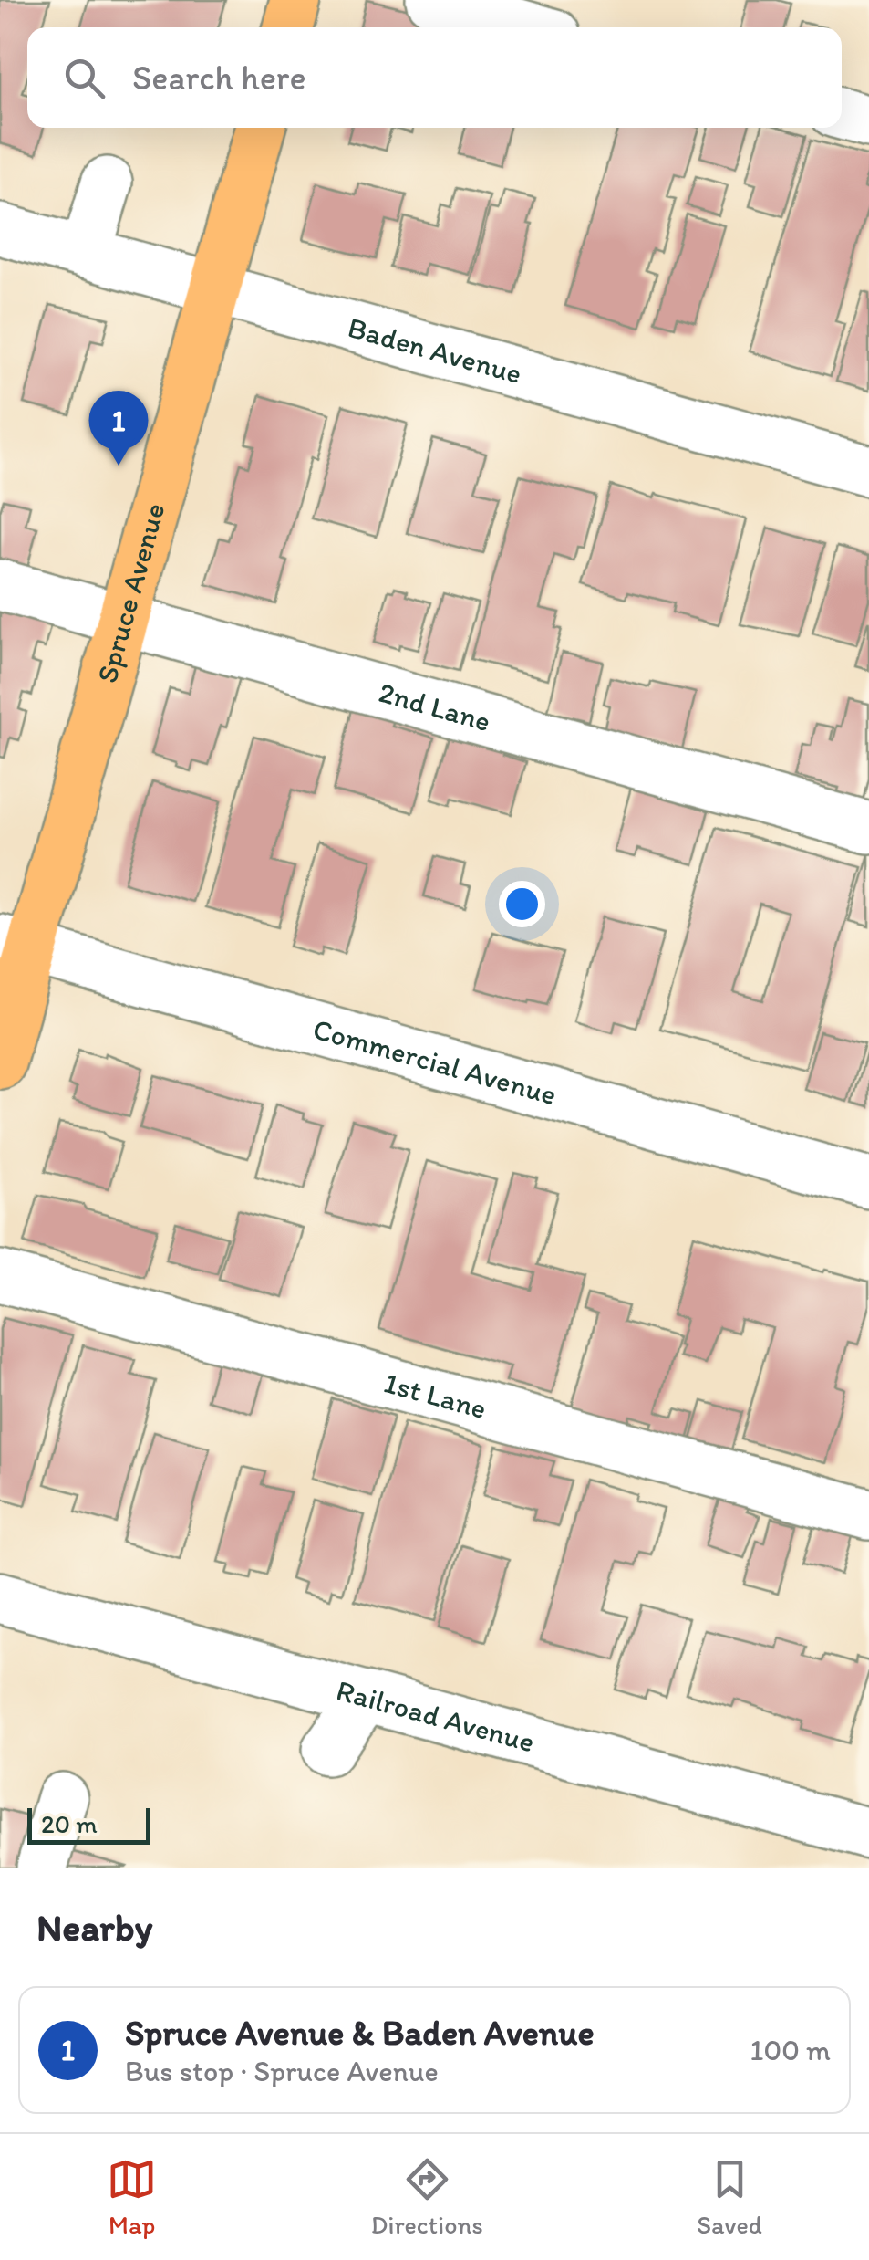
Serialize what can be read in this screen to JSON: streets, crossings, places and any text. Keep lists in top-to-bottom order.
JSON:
{
  "streets": {
    "main road": ["Spruce Avenue"],
    "street": [
      "Baden Avenue",
      "2nd Lane",
      "Commercial Avenue",
      "1st Lane",
      "Railroad Avenue"
    ]
  },
  "crossings": [
    ["Baden Avenue", "Spruce Avenue"],
    ["Spruce Avenue", "2nd Lane"],
    ["Spruce Avenue", "Commercial Avenue"]
  ],
  "scale_bar": "20 m",
  "page": {
    "search": "Search here",
    "pins": "1",
    "scale": "20 m",
    "heading": "Nearby",
    "list": [
      {
        "mark": "1",
        "name": "Spruce Avenue & Baden Avenue",
        "note": "Bus stop · Spruce Avenue",
        "value": "100 m"
      }
    ],
    "nav": ["Map", "Directions", "Saved"]
  }
}
